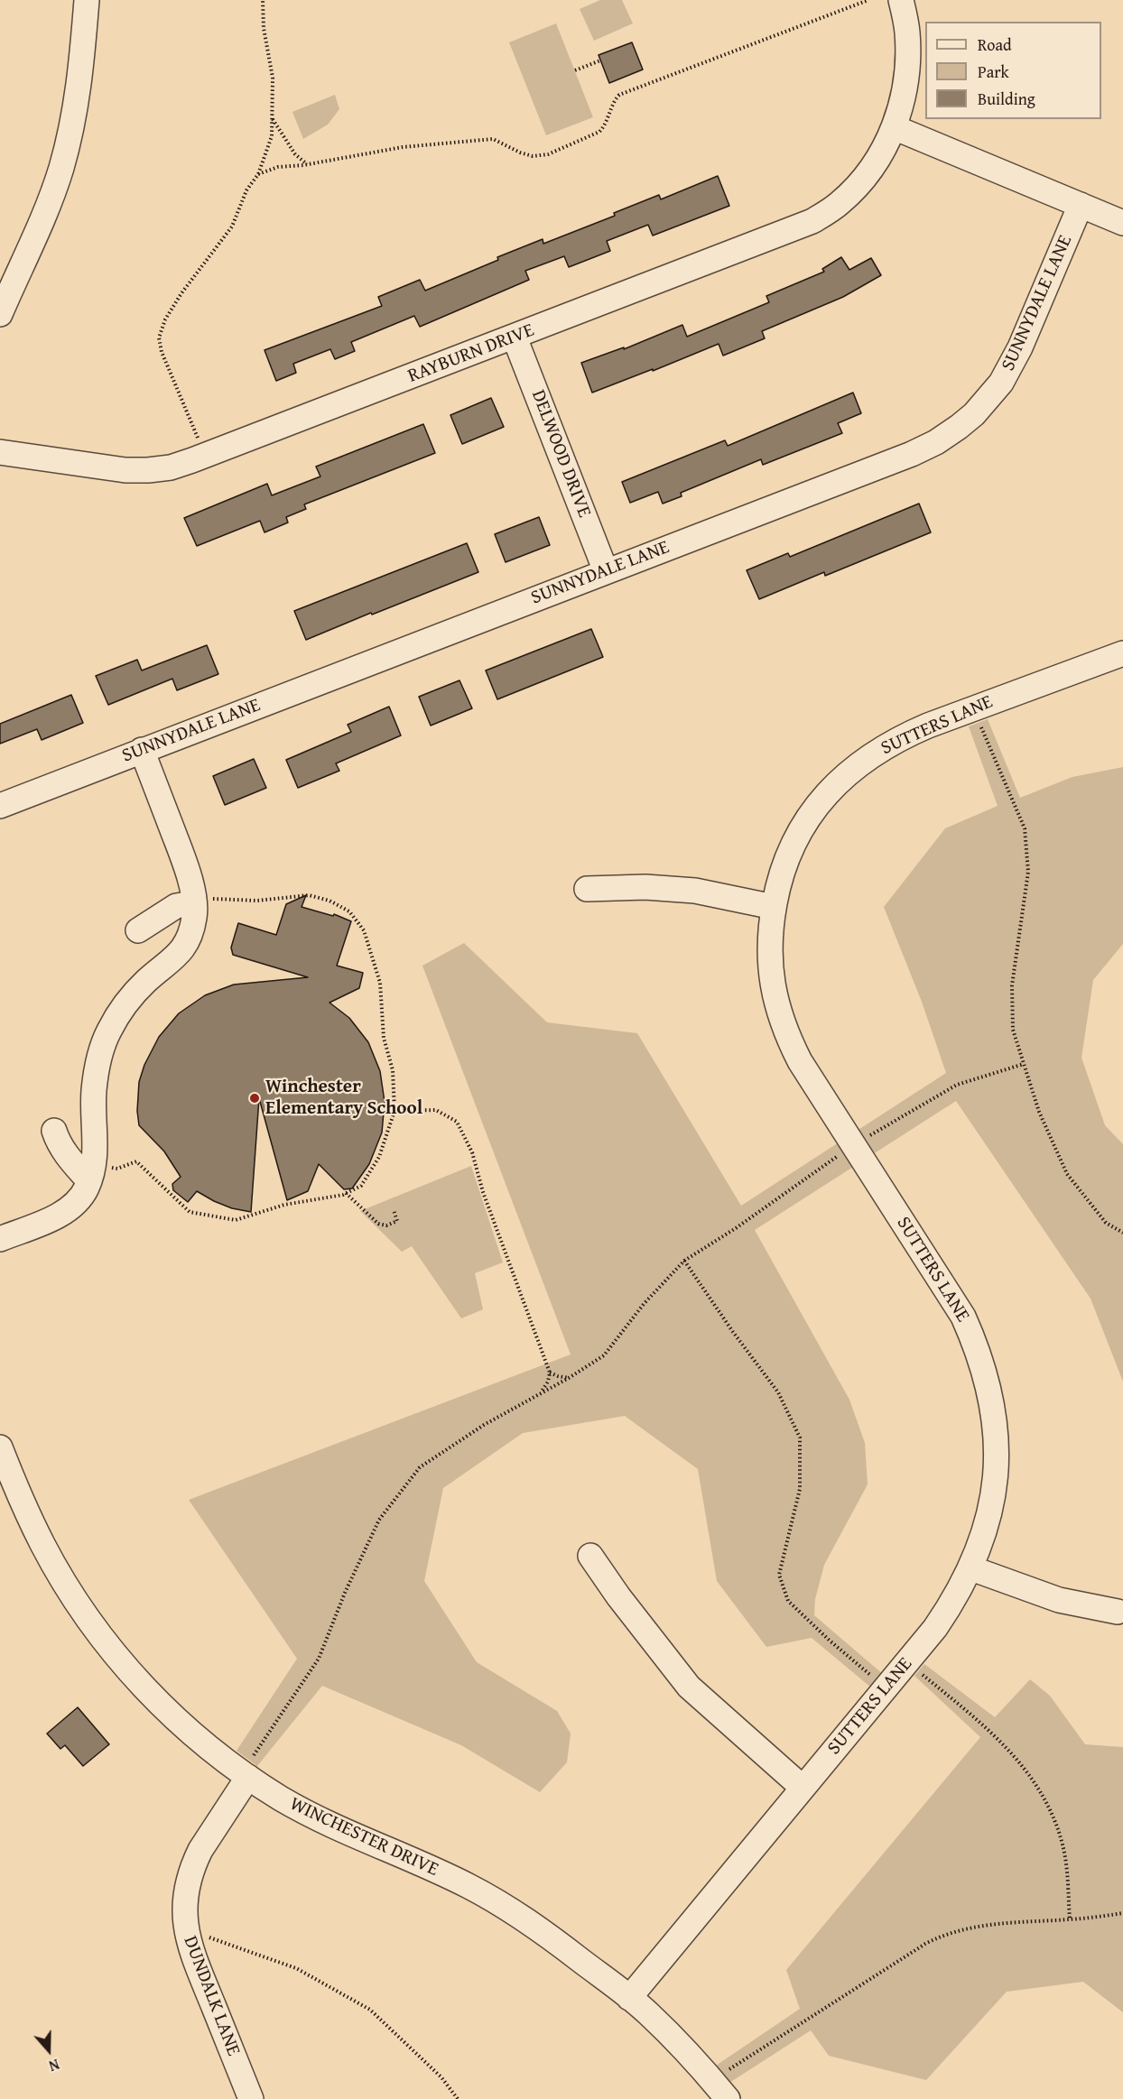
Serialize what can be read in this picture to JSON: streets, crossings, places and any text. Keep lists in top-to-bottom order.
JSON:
{
  "streets": {
    "street": [
      "SUNNYDALE LANE",
      "RAYBURN DRIVE",
      "DELWOOD DRIVE",
      "SUTTERS LANE",
      "WINCHESTER DRIVE",
      "DUNDALK LANE"
    ]
  },
  "crossings": [
    ["SUNNYDALE LANE", "DELWOOD DRIVE"],
    ["RAYBURN DRIVE", "DELWOOD DRIVE"],
    ["SUTTERS LANE", "WINCHESTER DRIVE"],
    ["WINCHESTER DRIVE", "DUNDALK LANE"]
  ],
  "places": ["Winchester Elementary School"],
  "legend": ["Road", "Park", "Building"],
  "north": "bottom"
}
